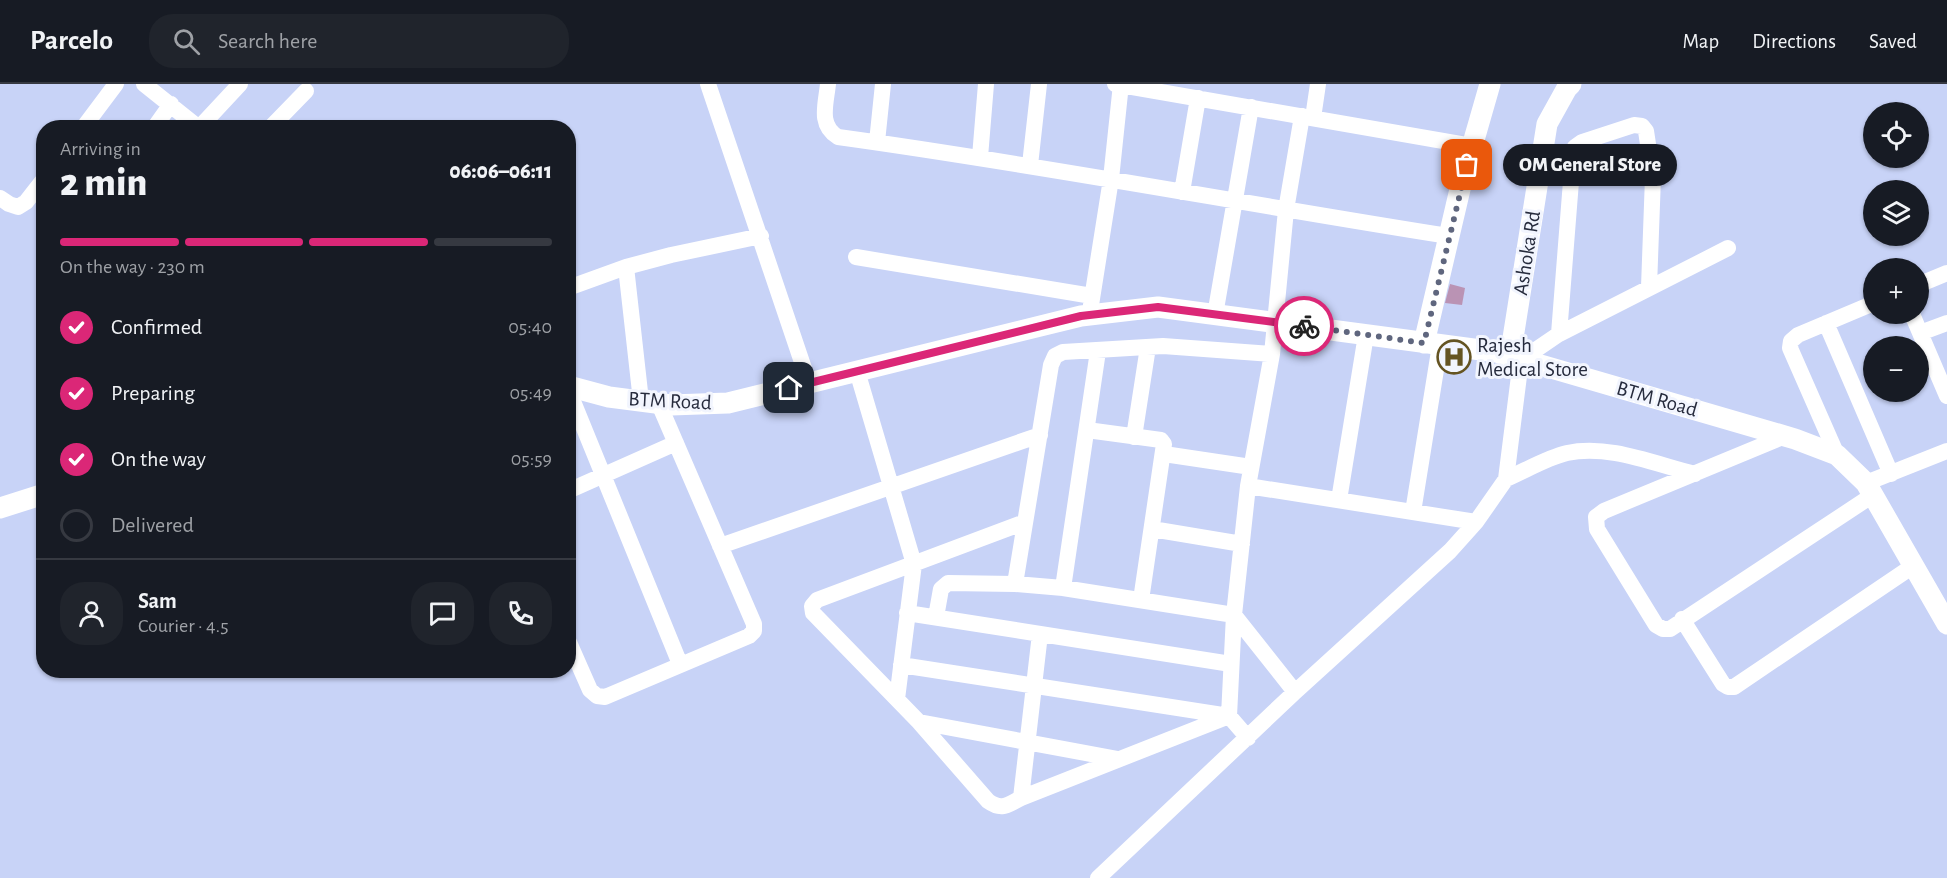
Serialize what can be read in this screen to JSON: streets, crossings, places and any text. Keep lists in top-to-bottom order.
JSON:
{
  "streets": {
    "street": ["Ashoka Rd", "BTM Road"]
  },
  "crossings": [
    ["Ashoka Rd", "BTM Road"]
  ],
  "places": {
    "other": ["OM General Store"],
    "hospital": ["Rajesh Medical Store"]
  },
  "page": {
    "header": "Parcelo",
    "search": "Search here",
    "nav": ["Map", "Directions", "Saved"],
    "map_buttons": ["+", "−"],
    "heading": ["2 min", "Arriving in", "06:06–06:11"],
    "panel": ["Sam", "Courier · 4.5"],
    "bubble": "OM General Store",
    "bar": "On the way · 230 m",
    "list": [
      ["Confirmed", "05:40"],
      ["Preparing", "05:49"],
      ["On the way", "05:59"],
      "Delivered"
    ]
  }
}
